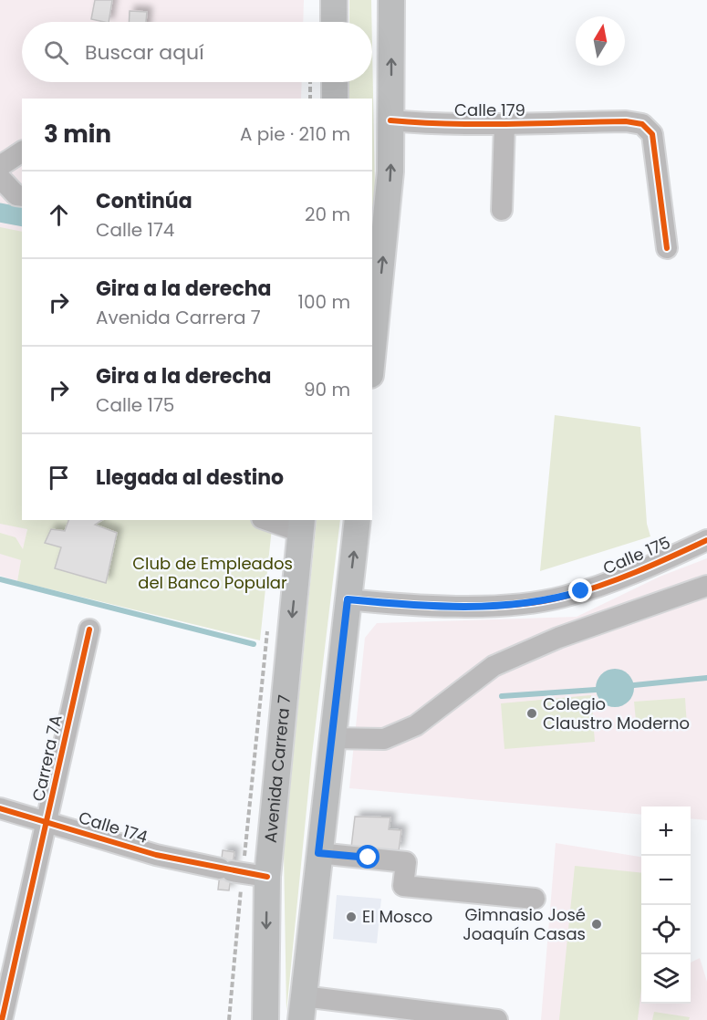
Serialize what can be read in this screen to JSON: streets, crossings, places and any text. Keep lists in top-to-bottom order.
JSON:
{
  "streets": {
    "main road": ["Avenida Carrera 7"],
    "street": [
      "Calle 179",
      "Calle 175",
      "Carrera 7A",
      "Calle 174"
    ]
  },
  "crossings": [
    ["Carrera 7A", "Calle 174"],
    ["Avenida Carrera 7", "Calle 174"]
  ],
  "parks": ["Club de Empleados del Banco Popular"],
  "places": ["Colegio Claustro Moderno", "El Mosco", "Gimnasio José Joaquín Casas"],
  "north": "top",
  "page": {
    "search": "Buscar aquí",
    "heading": ["3 min", "A pie · 210 m"],
    "list": [
      ["Continúa", "Calle 174", "20 m"],
      ["Gira a la derecha", "Avenida Carrera 7", "100 m"],
      ["Gira a la derecha", "Calle 175", "90 m"],
      "Llegada al destino"
    ],
    "map_buttons": ["+", "−"]
  }
}
